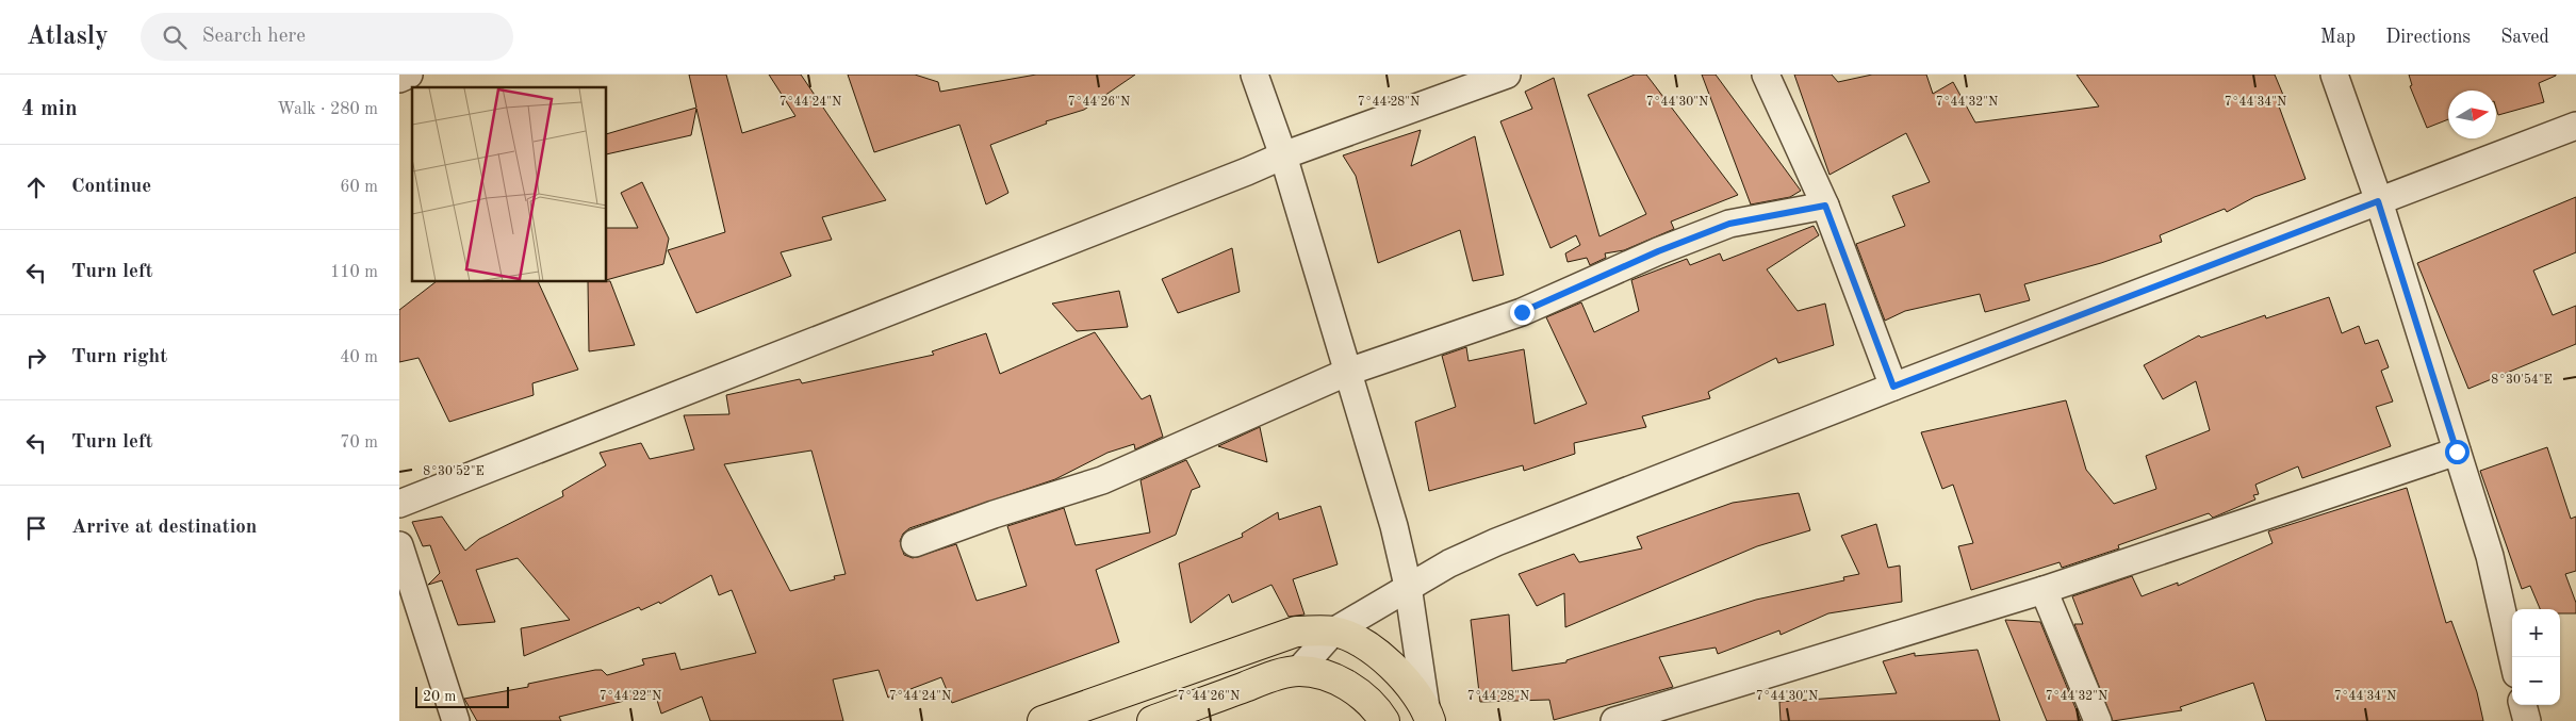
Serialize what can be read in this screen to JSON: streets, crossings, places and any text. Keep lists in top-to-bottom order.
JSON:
{
  "scale_bar": "20 m",
  "north": "right",
  "page": {
    "header": "Atlasly",
    "search": "Search here",
    "nav": ["Map", "Directions", "Saved"],
    "heading": ["4 min", "Walk · 280 m"],
    "list": [
      ["Continue", "60 m"],
      ["Turn left", "110 m"],
      ["Turn right", "40 m"],
      ["Turn left", "70 m"],
      "Arrive at destination"
    ],
    "map_buttons": ["+", "−"],
    "scale": "20 m"
  },
  "coordinates": [
    "7°44'24\"N",
    "7°44'26\"N",
    "7°44'28\"N",
    "7°44'30\"N",
    "7°44'32\"N",
    "7°44'34\"N",
    "8°30'54\"E",
    "8°30'52\"E",
    "7°44'22\"N"
  ]
}
